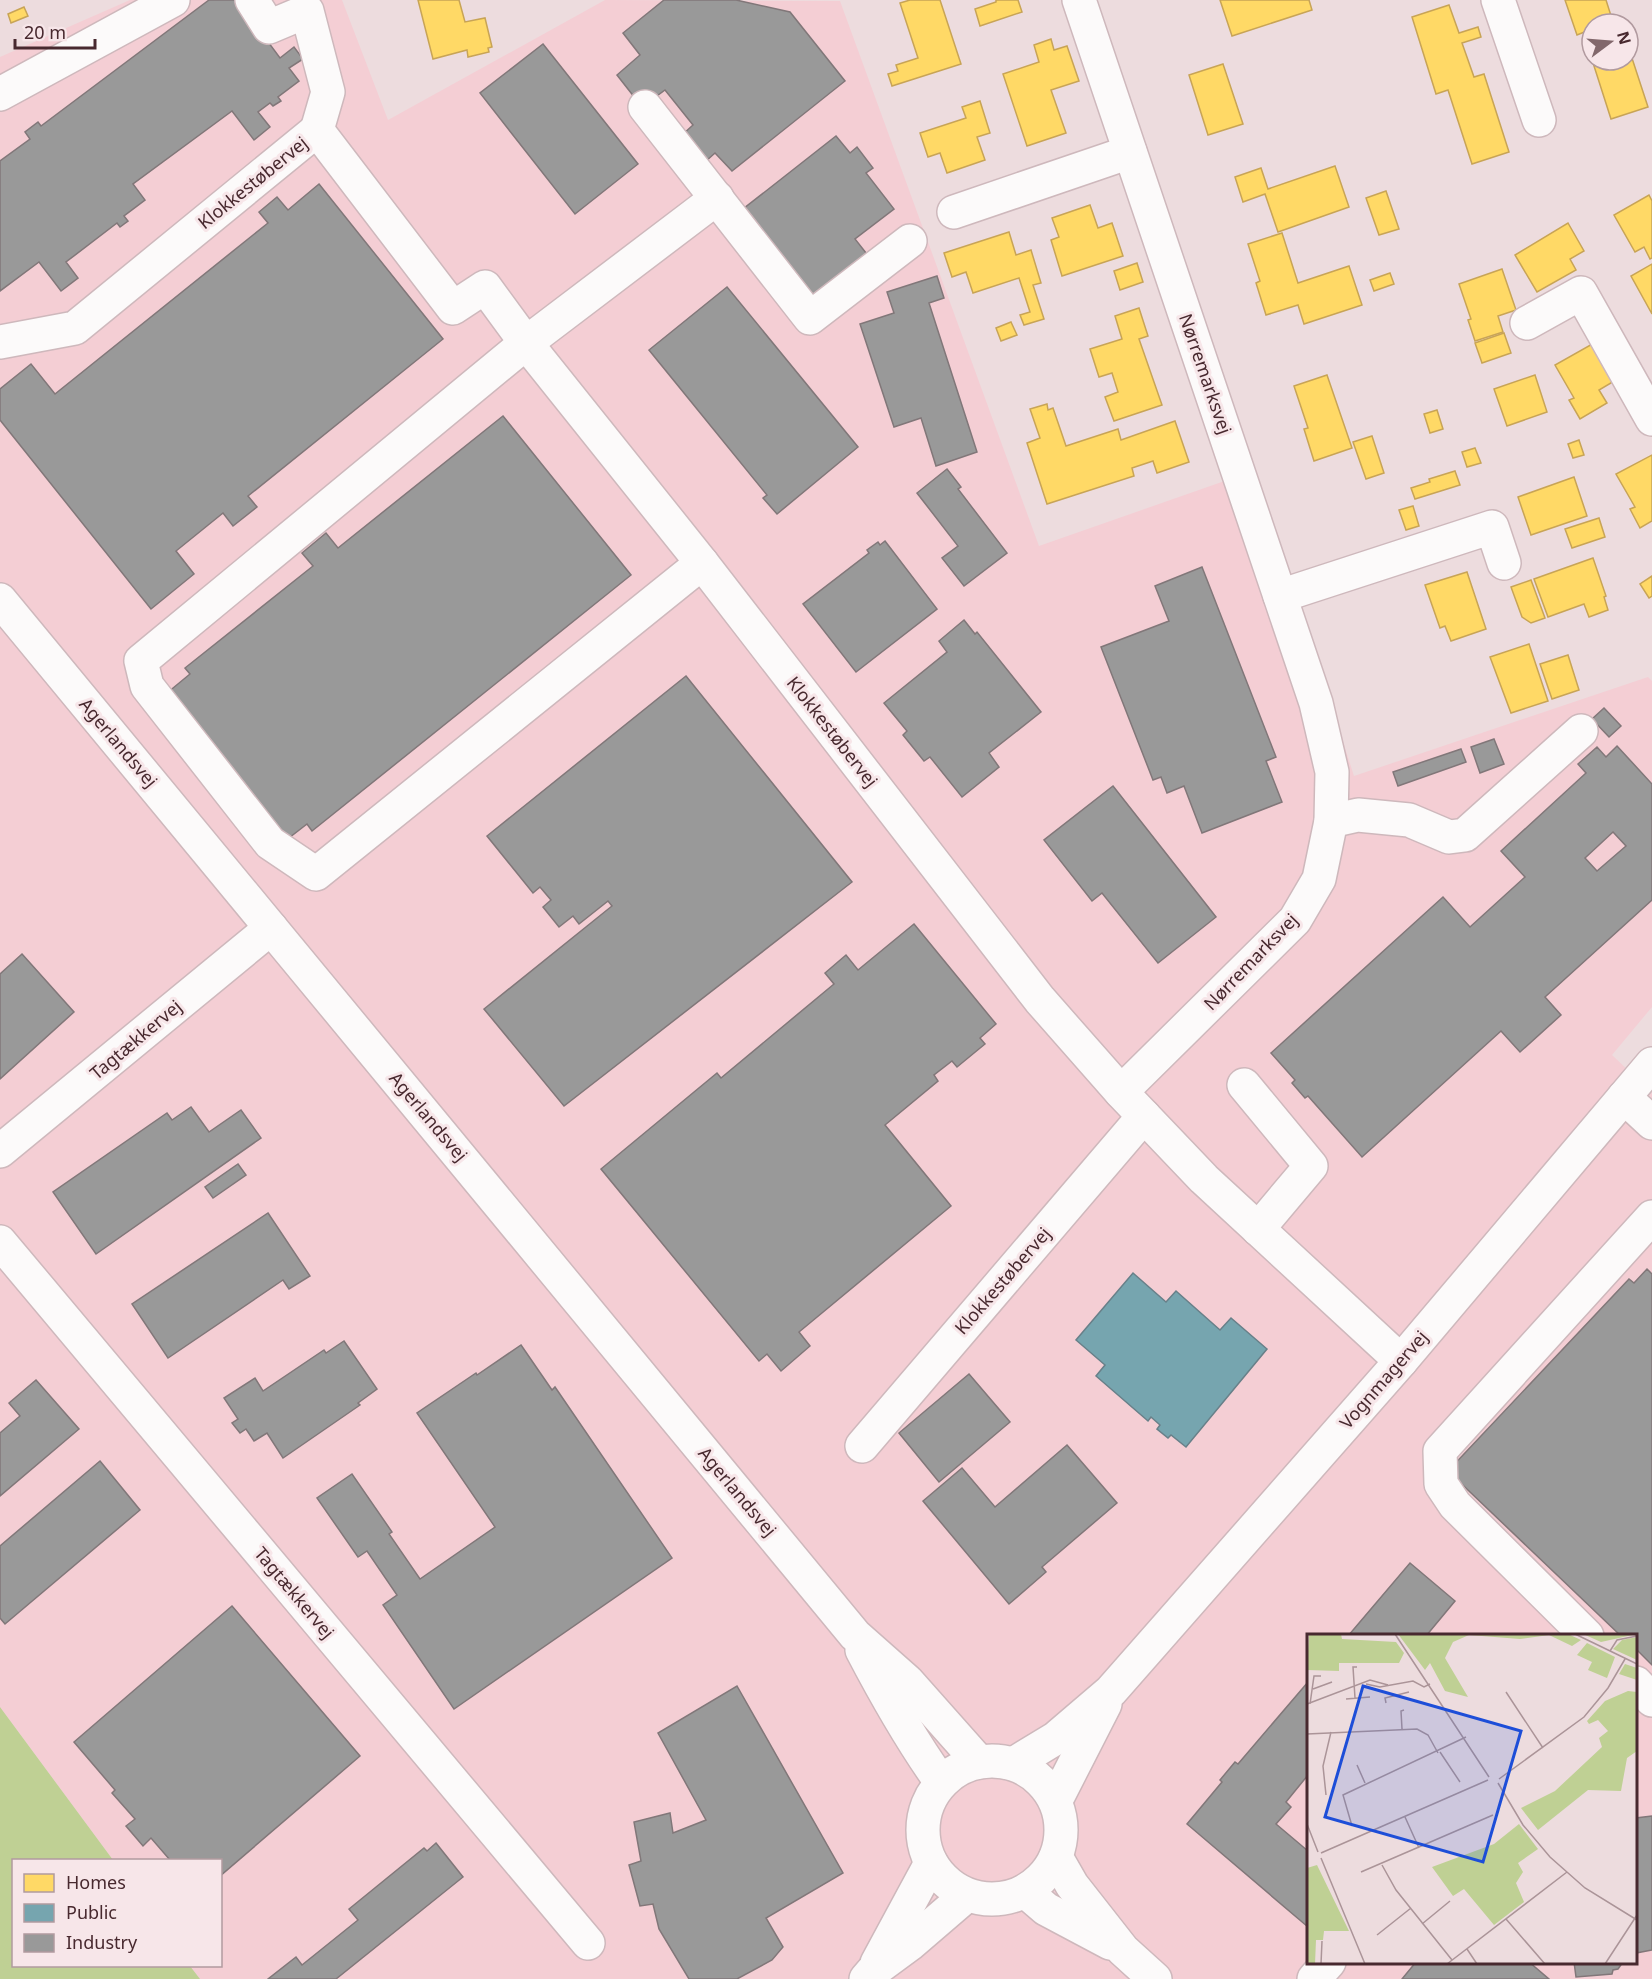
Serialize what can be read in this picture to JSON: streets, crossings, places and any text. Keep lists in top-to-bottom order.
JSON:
{
  "streets": {
    "street": [
      "Klokkestøbervej",
      "Nørremarksvej",
      "Agerlandsvej",
      "Tagtækkervej",
      "Vognmagervej"
    ]
  },
  "crossings": [
    ["Klokkestøbervej", "Nørremarksvej"],
    ["Klokkestøbervej", "Vognmagervej"],
    ["Agerlandsvej", "Tagtækkervej"],
    ["Agerlandsvej", "Vognmagervej"]
  ],
  "legend": ["Homes", "Public", "Industry"],
  "scale_bar": "20 m",
  "north": "right"
}
